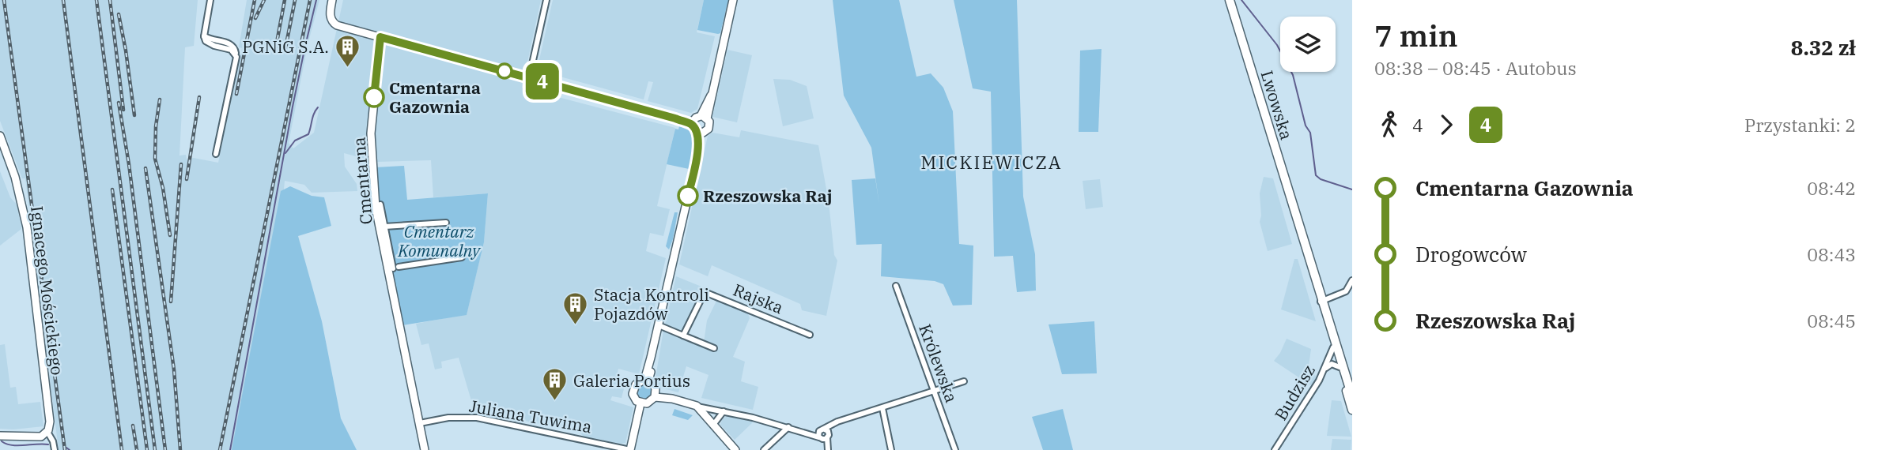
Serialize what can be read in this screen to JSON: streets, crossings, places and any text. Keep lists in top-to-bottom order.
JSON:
{
  "streets": {
    "main road": ["Lwowska"],
    "street": [
      "Cmentarna",
      "Ignacego Mościckiego",
      "Rajska",
      "Królewska",
      "Budzisz",
      "Juliana Tuwima"
    ]
  },
  "crossings": [
    ["Lwowska", "Budzisz"],
    ["Cmentarna", "Juliana Tuwima"]
  ],
  "districts": ["MICKIEWICZA"],
  "parks": ["Cmentarz Komunalny"],
  "places": {
    "building": ["PGNiG S.A.", "Stacja Kontroli Pojazdów", "Galeria Portius"],
    "other": ["Cmentarna Gazownia", "Rzeszowska Raj"]
  },
  "lines": ["bus line 4"],
  "page": {
    "on_map": "4",
    "heading": ["7 min", "08:38 – 08:45 · Autobus", "8.32 zł"],
    "legs": ["4", "4", "Przystanki: 2"],
    "list": [
      {
        "name": "Cmentarna Gazownia",
        "value": "08:42"
      },
      {
        "name": "Drogowców",
        "value": "08:43"
      },
      {
        "name": "Rzeszowska Raj",
        "value": "08:45"
      }
    ]
  }
}
